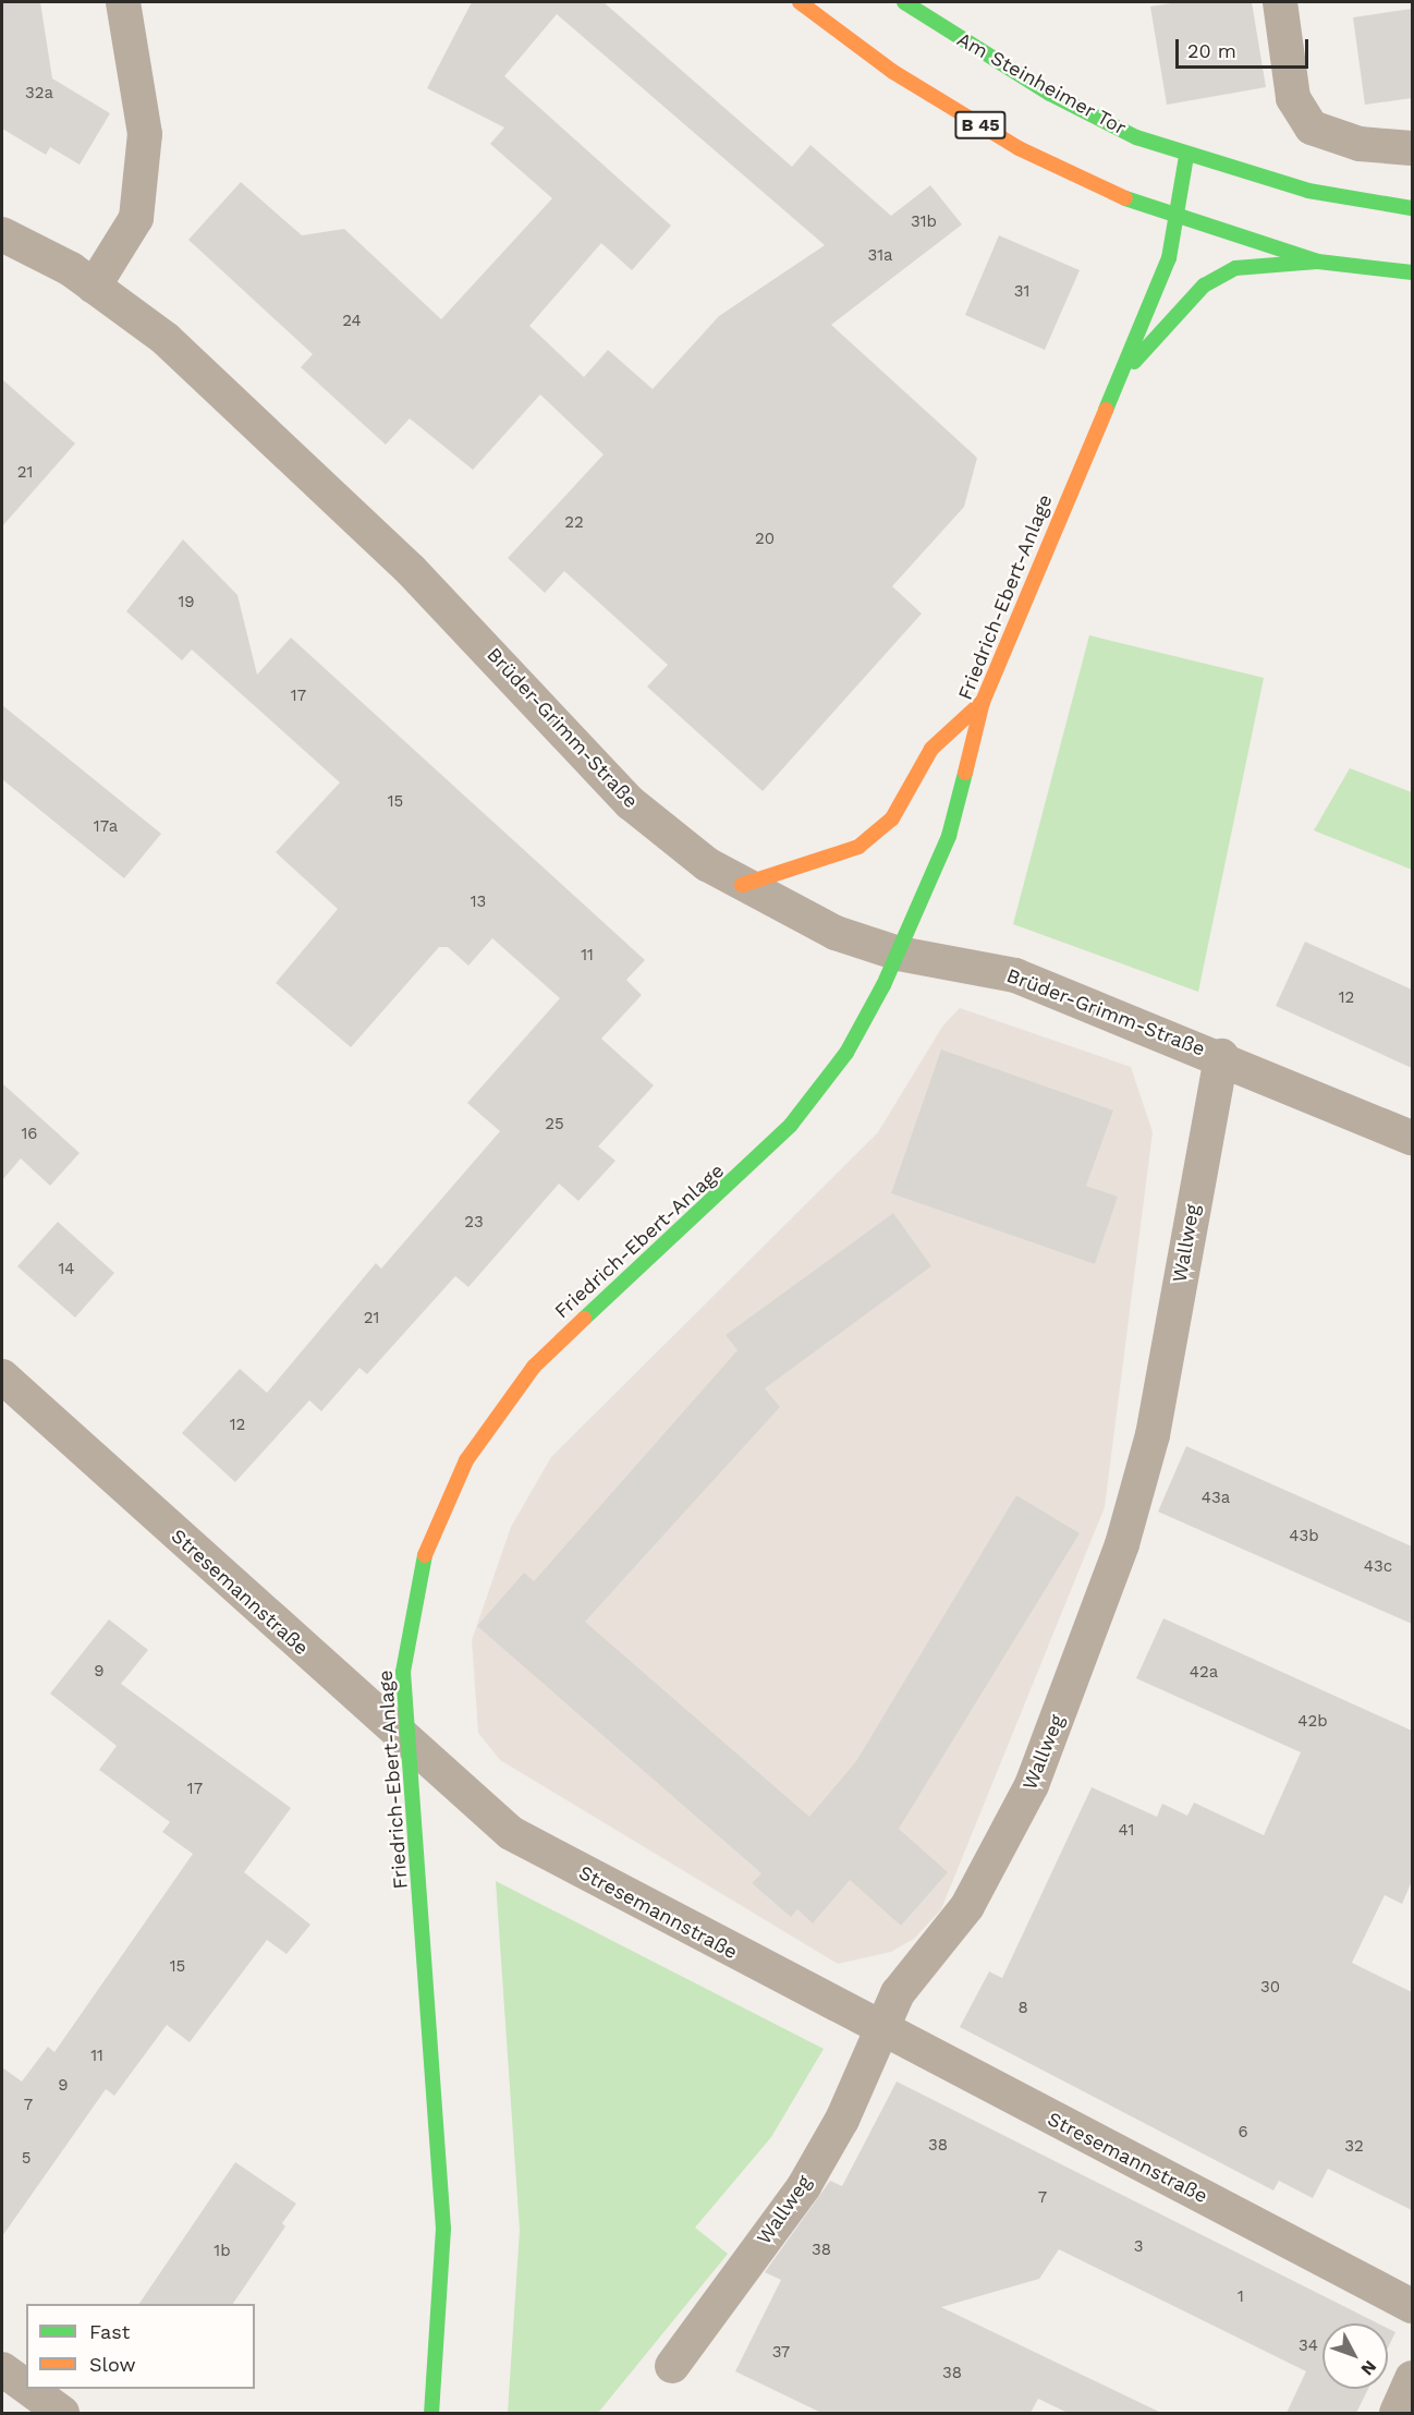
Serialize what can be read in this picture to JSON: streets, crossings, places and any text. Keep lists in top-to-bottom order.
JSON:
{
  "streets": {
    "main road": ["Am Steinheimer Tor", "B 45", "Friedrich-Ebert-Anlage"],
    "street": ["Brüder-Grimm-Straße", "Wallweg", "Stresemannstraße"]
  },
  "crossings": [
    ["Am Steinheimer Tor", "Friedrich-Ebert-Anlage"],
    ["B 45", "Friedrich-Ebert-Anlage"],
    ["Friedrich-Ebert-Anlage", "Brüder-Grimm-Straße"],
    ["Friedrich-Ebert-Anlage", "Stresemannstraße"],
    ["Brüder-Grimm-Straße", "Wallweg"],
    ["Wallweg", "Stresemannstraße"]
  ],
  "house_numbers": [
    "32a",
    "31b",
    "31a",
    "31",
    "24",
    "21",
    "22",
    "20",
    "19",
    "17",
    "15",
    "17a",
    "13",
    "11",
    "12",
    "25",
    "16",
    "23",
    "14",
    "21",
    "12",
    "43a",
    "43b",
    "43c",
    "9",
    "42a",
    "42b",
    "17",
    "41",
    "15",
    "30",
    "8",
    "11",
    "9",
    "7",
    "6",
    "38",
    "32",
    "5",
    "7",
    "3",
    "38",
    "1b",
    "1",
    "34",
    "37",
    "38"
  ],
  "legend": ["Fast", "Slow"],
  "scale_bar": "20 m",
  "north": "bottom right"
}
